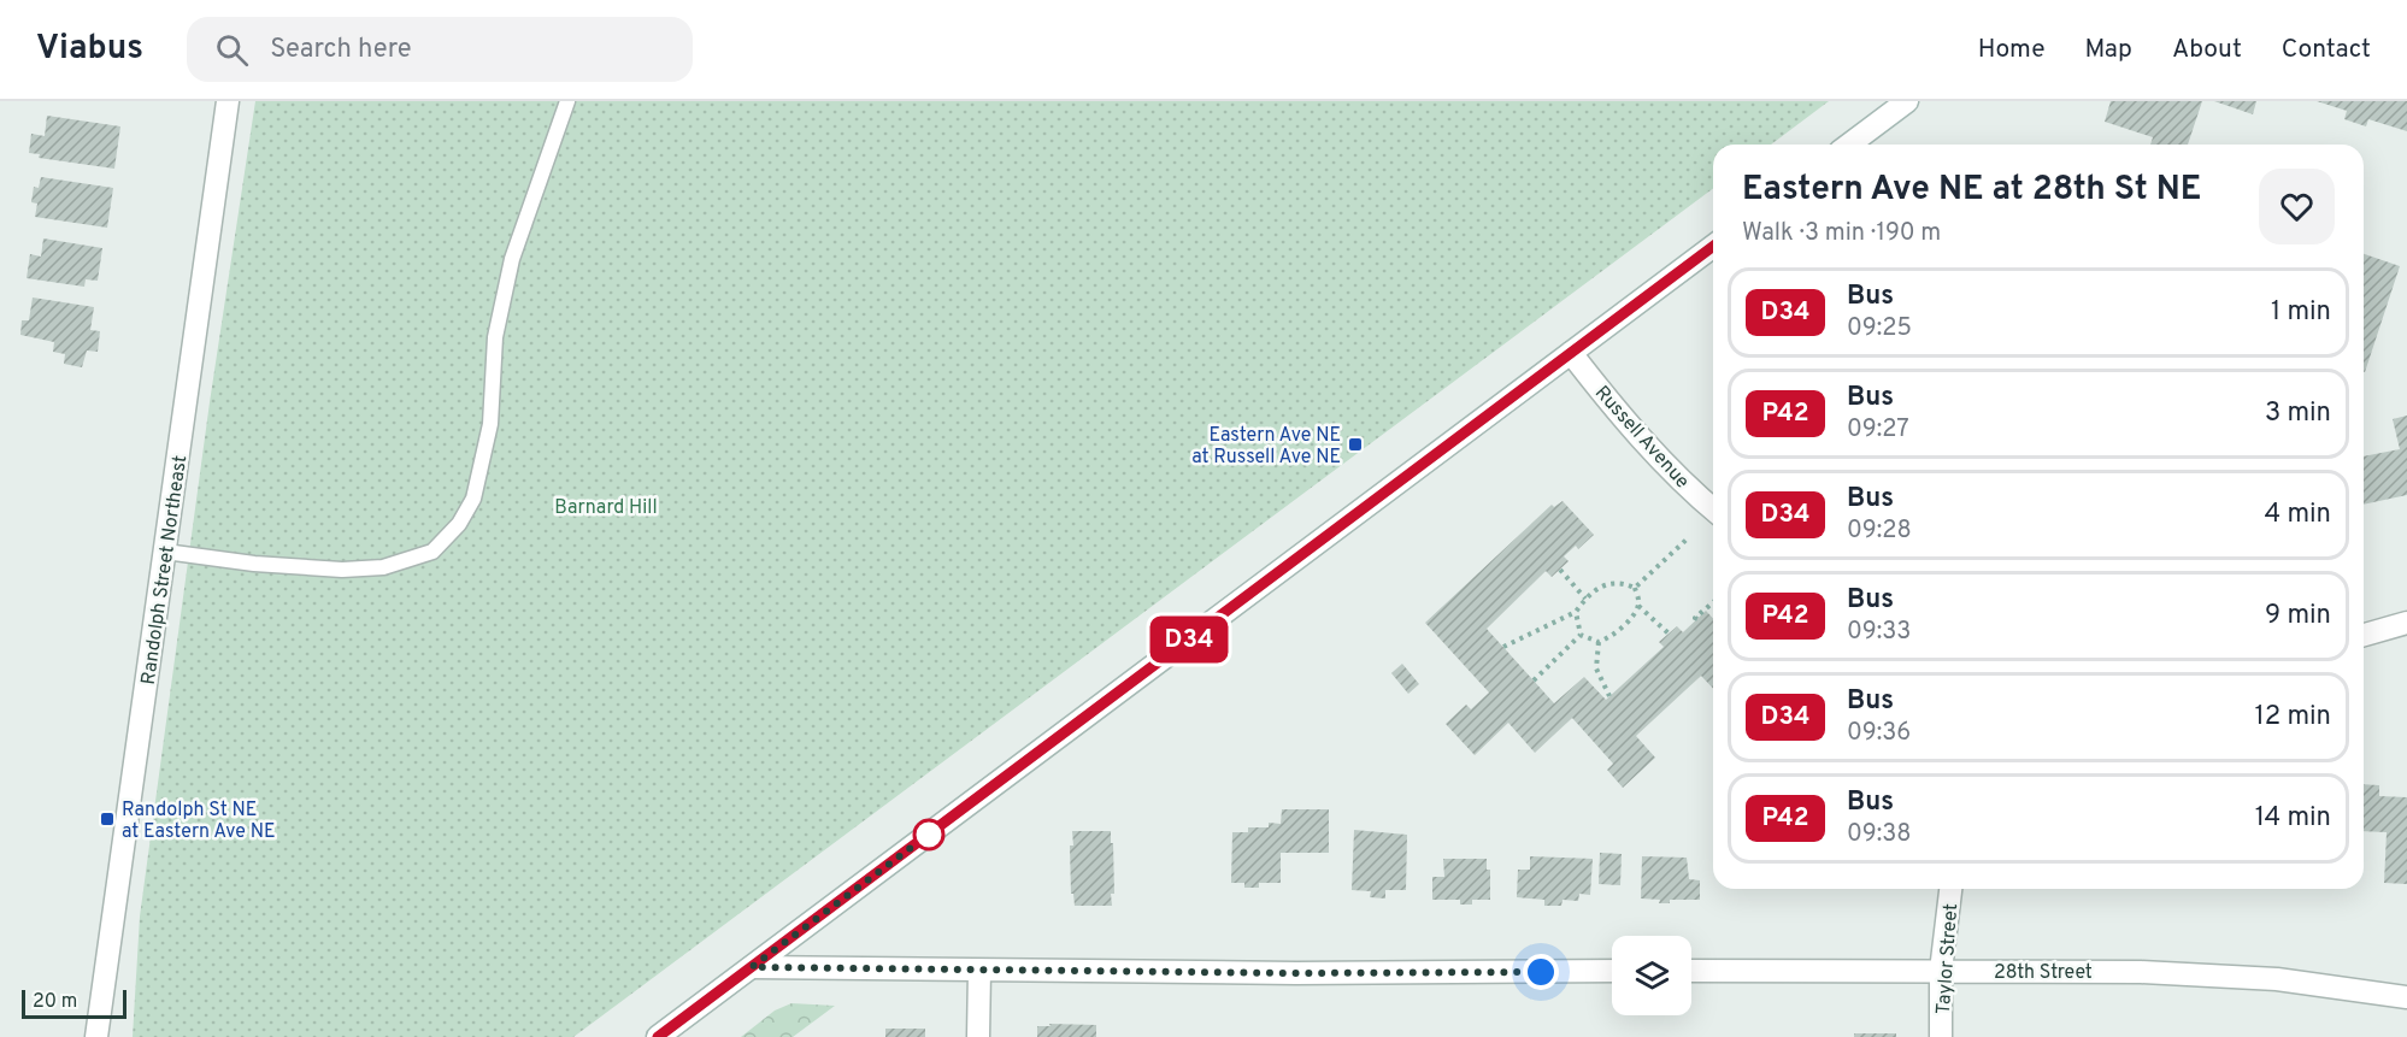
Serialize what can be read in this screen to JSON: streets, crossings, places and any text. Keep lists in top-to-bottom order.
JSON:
{
  "streets": {
    "street": [
      "Russell Avenue",
      "Randolph Street Northeast",
      "Taylor Street",
      "28th Street"
    ]
  },
  "crossings": [
    ["Taylor Street", "28th Street"]
  ],
  "parks": ["Barnard Hill"],
  "places": {
    "transit": ["Eastern Ave NE at Russell Ave NE", "Randolph St NE at Eastern Ave NE"]
  },
  "lines": ["bus line D34"],
  "scale_bar": "20 m",
  "page": {
    "header": "Viabus",
    "search": "Search here",
    "nav": [
      "Home",
      "Map",
      "About",
      "Contact"
    ],
    "on_map": "D34",
    "heading": ["Eastern Ave NE at 28th St NE", "Walk · 3 min · 190 m"],
    "list": [
      {
        "mark": "D34",
        "name": "Bus",
        "note": "09:25",
        "value": "1 min"
      },
      {
        "mark": "P42",
        "name": "Bus",
        "note": "09:27",
        "value": "3 min"
      },
      {
        "mark": "D34",
        "name": "Bus",
        "note": "09:28",
        "value": "4 min"
      },
      {
        "mark": "P42",
        "name": "Bus",
        "note": "09:33",
        "value": "9 min"
      },
      {
        "mark": "D34",
        "name": "Bus",
        "note": "09:36",
        "value": "12 min"
      },
      {
        "mark": "P42",
        "name": "Bus",
        "note": "09:38",
        "value": "14 min"
      }
    ],
    "scale": "20 m"
  }
}
